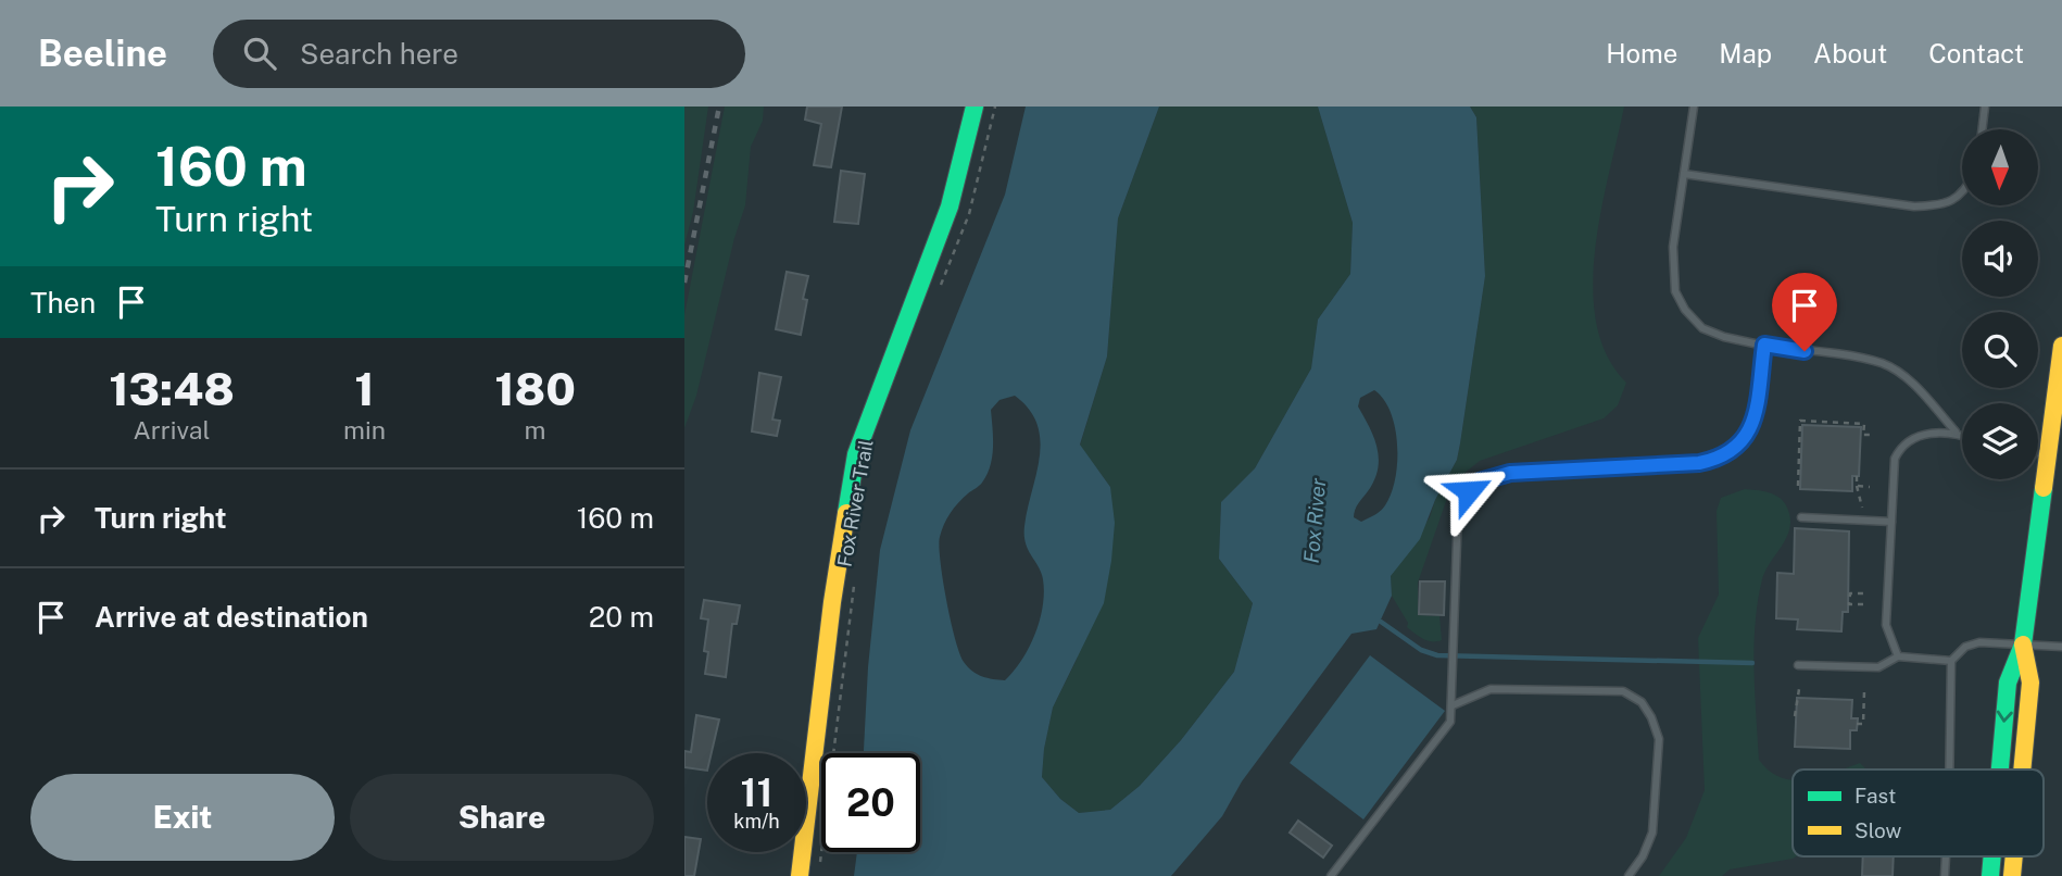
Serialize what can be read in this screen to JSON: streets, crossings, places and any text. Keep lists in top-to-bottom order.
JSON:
{
  "streets": {
    "path": ["Fox River Trail"]
  },
  "water": ["Fox River"],
  "legend": ["Fast", "Slow"],
  "north": "bottom",
  "page": {
    "header": "Beeline",
    "search": "Search here",
    "nav": [
      "Home",
      "Map",
      "About",
      "Contact"
    ],
    "turn": ["160 m", "Turn right"],
    "then": "Then",
    "eta": [
      "13:48",
      "Arrival",
      "1",
      "min",
      "180",
      "m"
    ],
    "list": [
      {
        "name": "Turn right",
        "value": "160 m"
      },
      {
        "name": "Arrive at destination",
        "value": "20 m"
      }
    ],
    "speed": "11 km/h",
    "limit": "20",
    "buttons": ["Exit", "Share"]
  }
}
